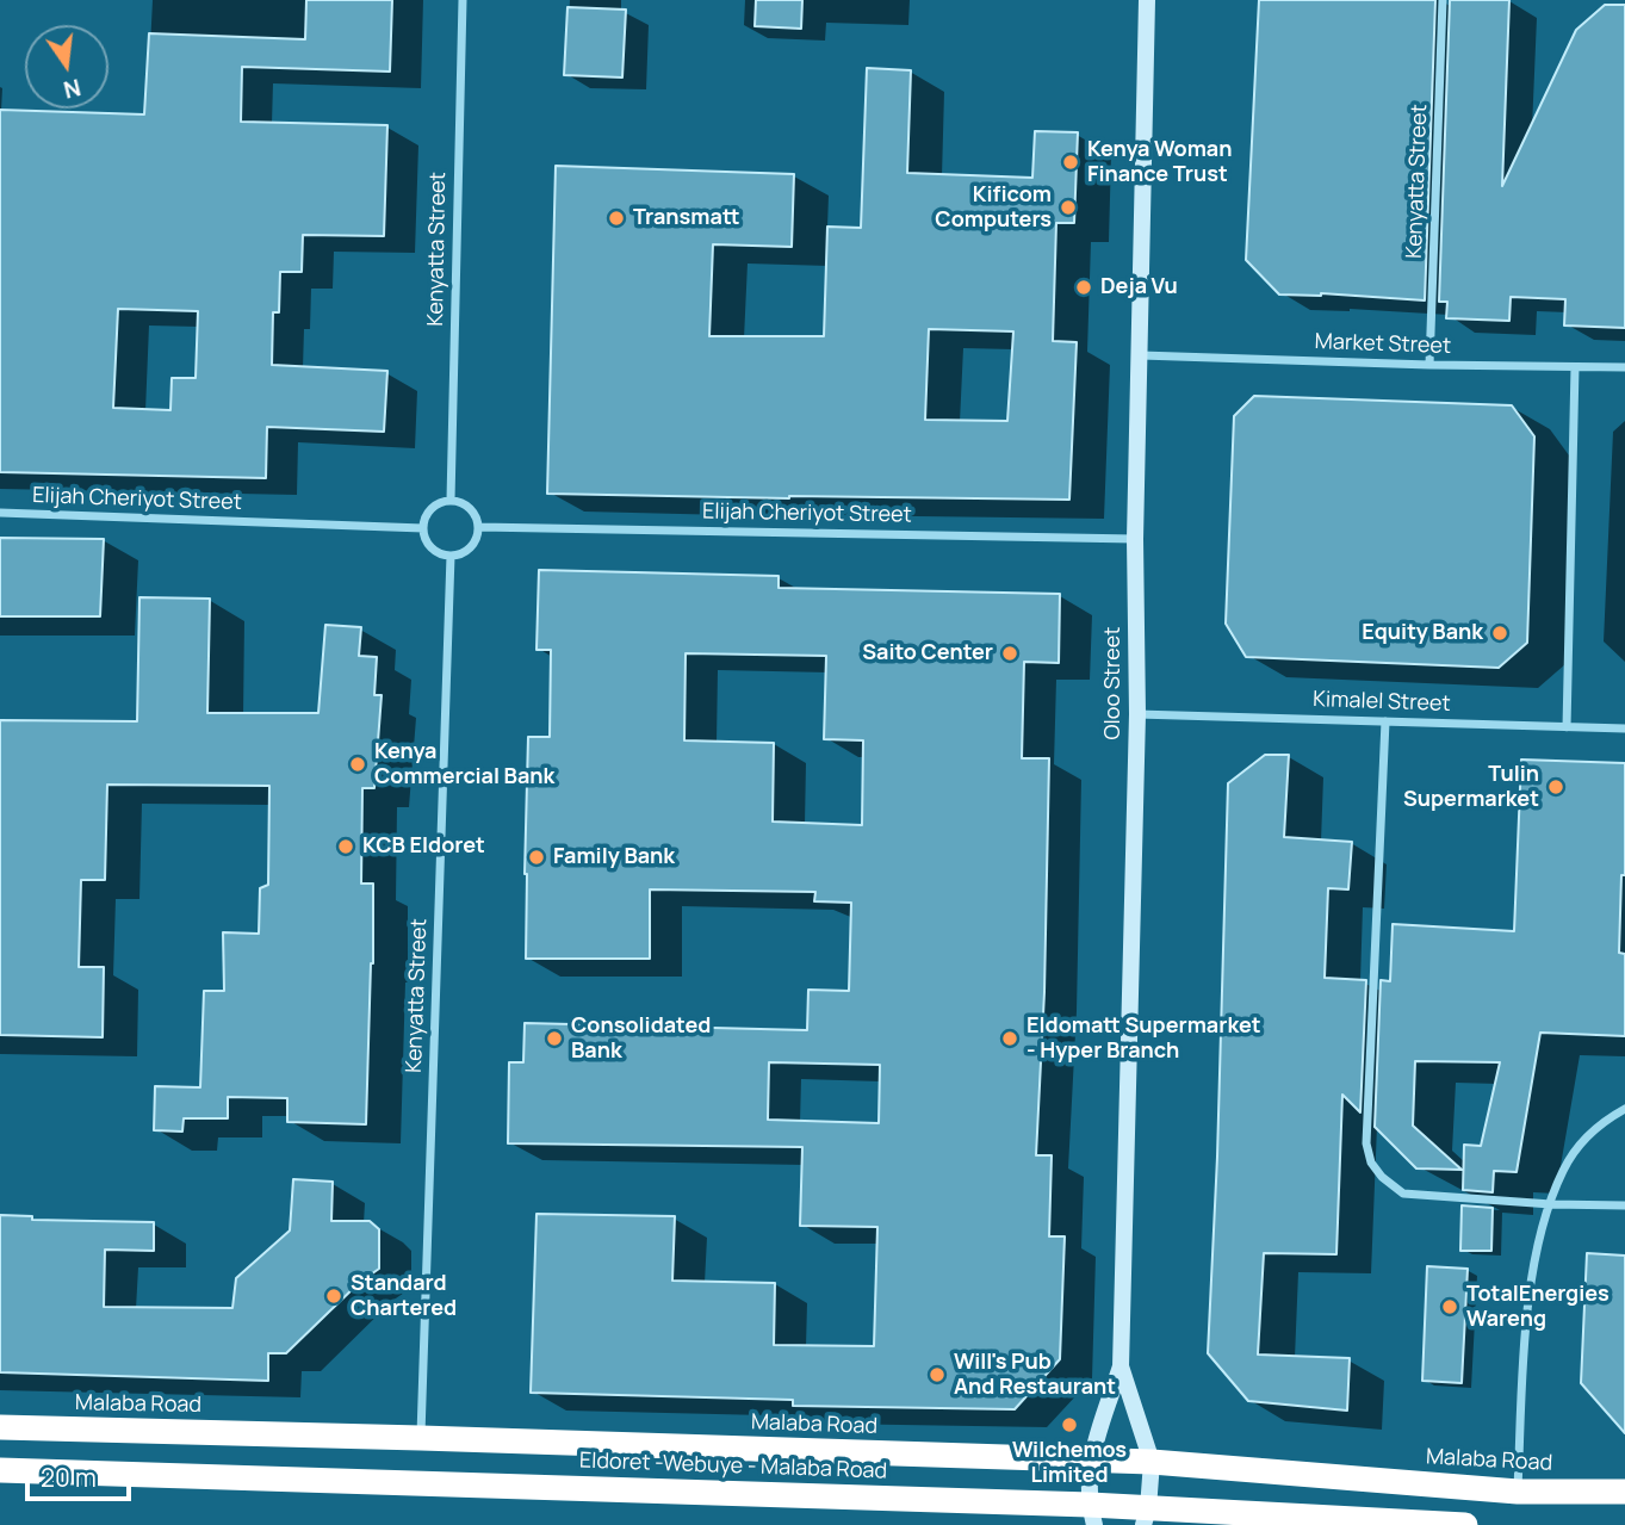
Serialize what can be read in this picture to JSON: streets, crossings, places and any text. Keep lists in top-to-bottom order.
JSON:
{
  "streets": {
    "highway": ["Malaba Road", "Eldoret -Webuye - Malaba Road"],
    "street": [
      "Kenyatta Street",
      "Market Street",
      "Elijah Cheriyot Street",
      "Oloo Street",
      "Kimalel Street"
    ]
  },
  "crossings": [
    ["Kenyatta Street", "Market Street"],
    ["Kenyatta Street", "Elijah Cheriyot Street"],
    ["Kenyatta Street", "Malaba Road"],
    ["Market Street", "Oloo Street"],
    ["Elijah Cheriyot Street", "Oloo Street"],
    ["Oloo Street", "Kimalel Street"],
    ["Oloo Street", "Malaba Road"],
    ["Oloo Street", "Eldoret -Webuye - Malaba Road"]
  ],
  "places": [
    "Kenya Woman Finance Trust",
    "Kificom Computers",
    "Transmatt",
    "Deja Vu",
    "Equity Bank",
    "Saito Center",
    "Kenya Commercial Bank",
    "Tulin Supermarket",
    "KCB Eldoret",
    "Family Bank",
    "Consolidated Bank",
    "Eldomatt Supermarket - Hyper Branch",
    "Standard Chartered",
    "TotalEnergies Wareng",
    "Will's Pub And Restaurant",
    "Wilchemos Limited"
  ],
  "scale_bar": "20 m",
  "north": "bottom"
}
